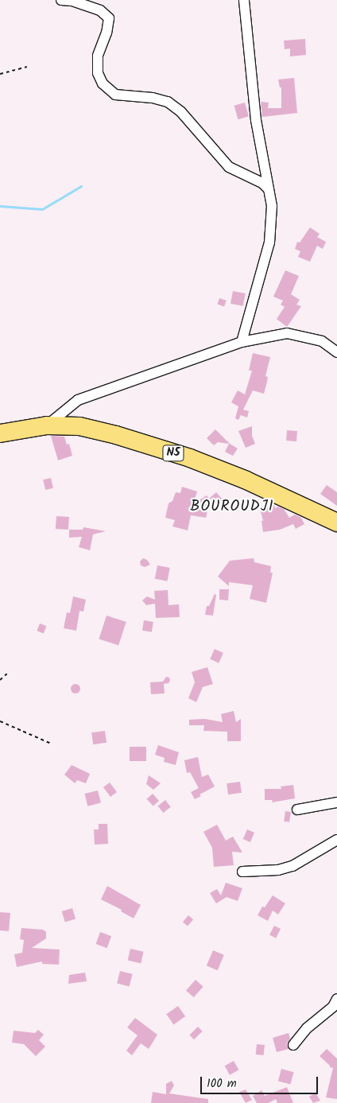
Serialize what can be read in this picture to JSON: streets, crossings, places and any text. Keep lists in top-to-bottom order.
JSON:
{
  "streets": {
    "highway": ["N5"]
  },
  "districts": ["BOUROUDJI"],
  "scale_bar": "100 m"
}
